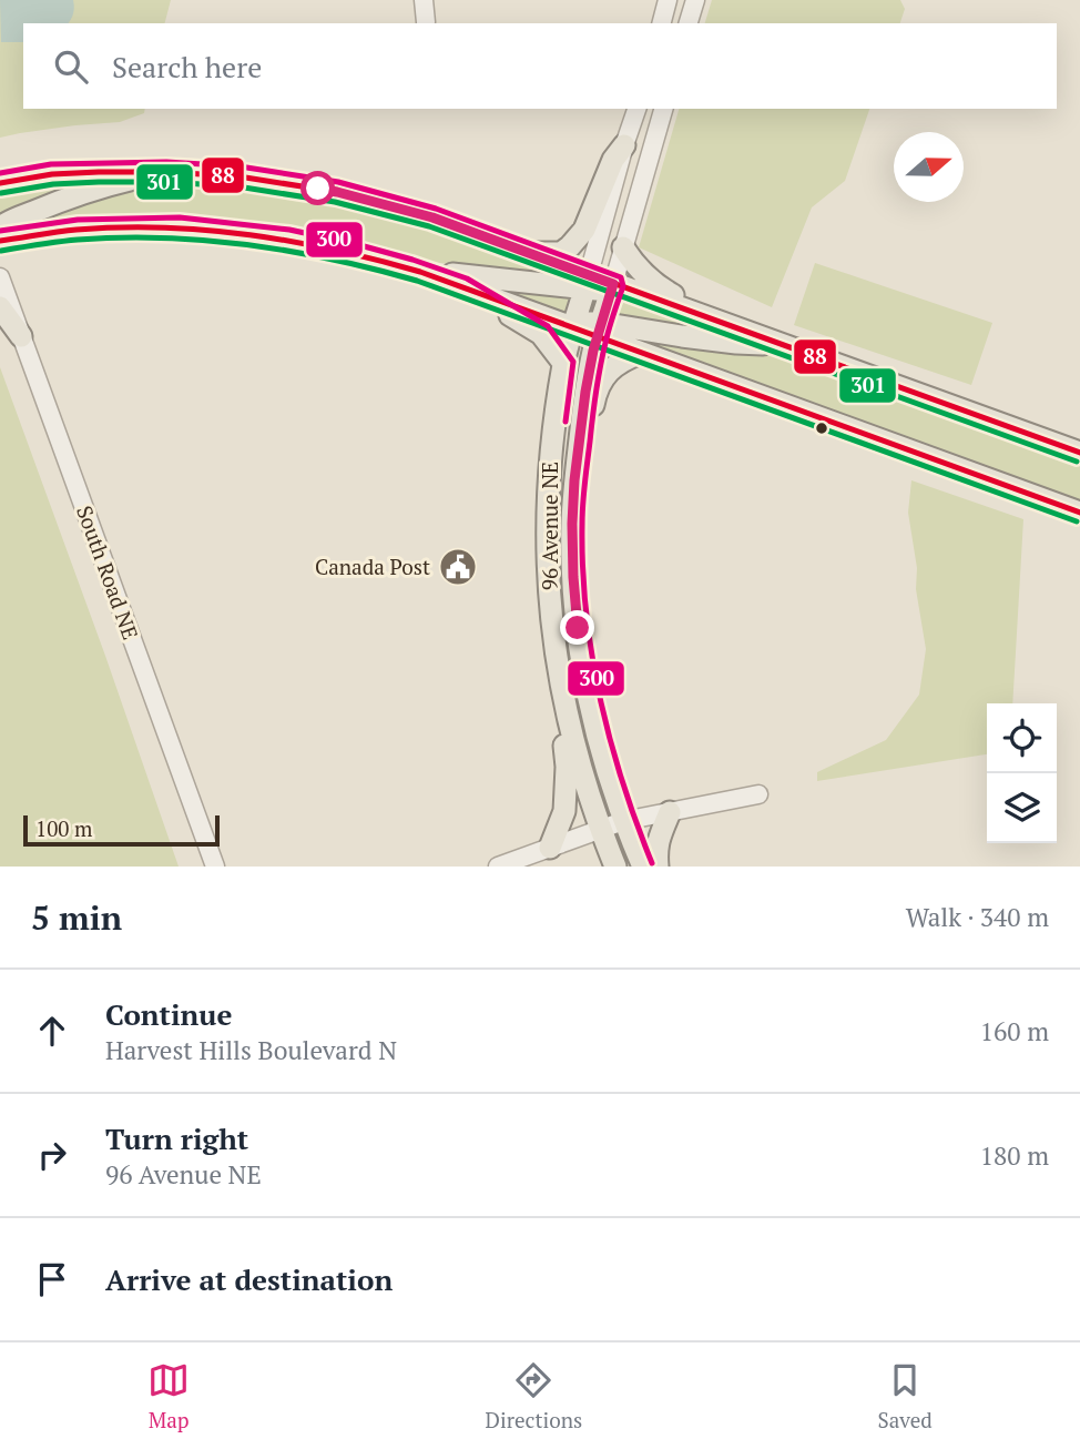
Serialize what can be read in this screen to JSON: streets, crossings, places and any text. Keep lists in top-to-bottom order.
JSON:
{
  "streets": {
    "main road": ["96 Avenue NE"],
    "street": ["South Road NE"]
  },
  "places": {
    "public building": ["Canada Post"]
  },
  "lines": ["transit line 300", "transit line 88", "transit line 301"],
  "scale_bar": "100 m",
  "north": "right",
  "page": {
    "search": "Search here",
    "scale": "100 m",
    "heading": ["5 min", "Walk · 340 m"],
    "list": [
      ["Continue", "Harvest Hills Boulevard N", "160 m"],
      ["Turn right", "96 Avenue NE", "180 m"],
      "Arrive at destination"
    ],
    "nav": ["Map", "Directions", "Saved"]
  }
}
